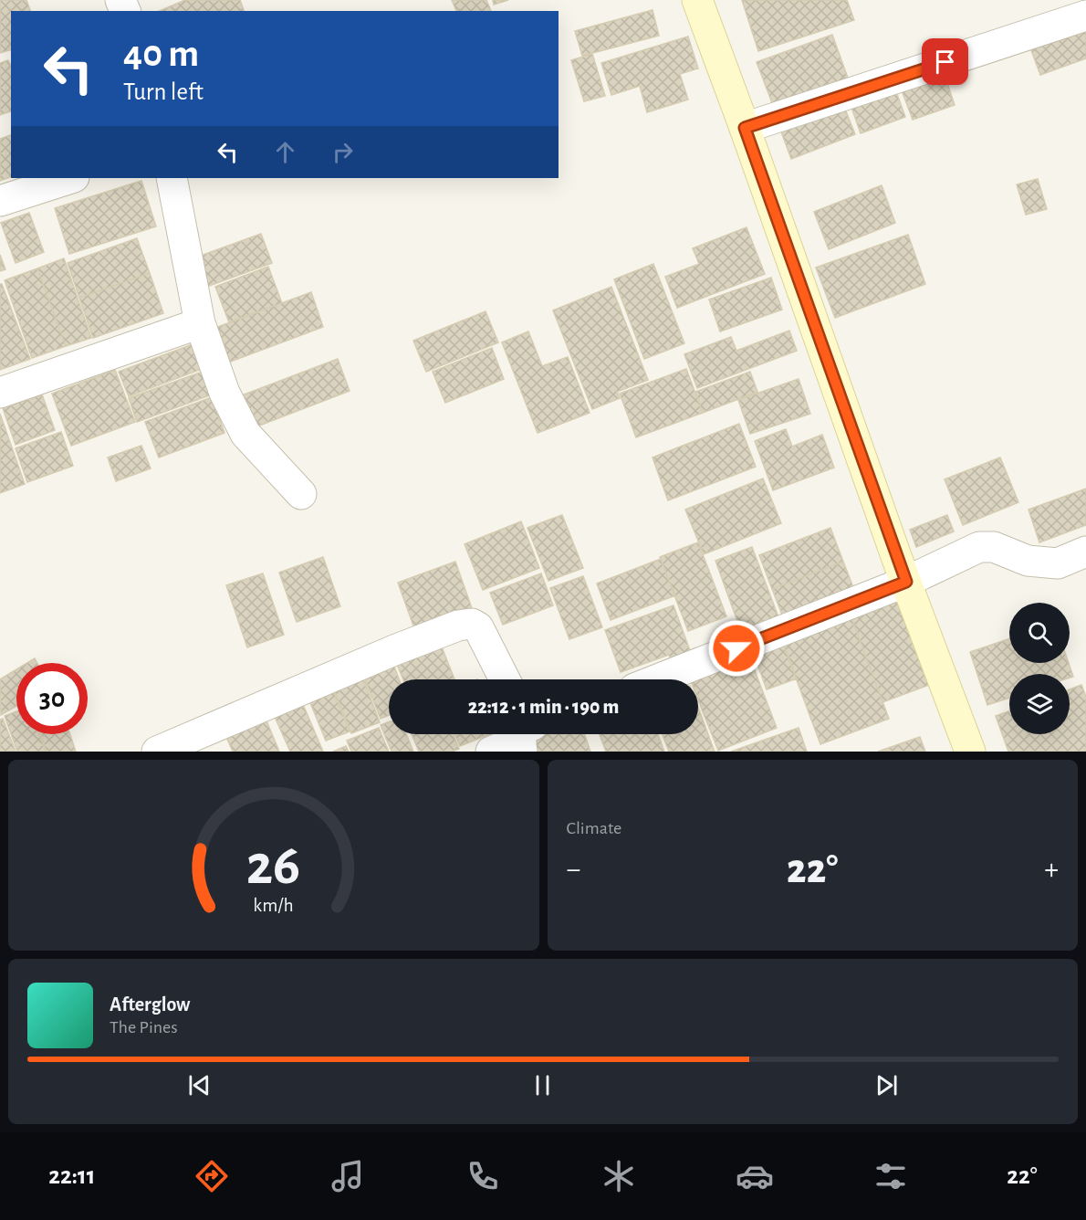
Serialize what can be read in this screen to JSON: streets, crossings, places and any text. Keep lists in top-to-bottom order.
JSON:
{
  "page": {
    "turn": ["40 m", "Turn left"],
    "limit": "30",
    "trip": "22:12 · 1 min · 190 m",
    "tile": "Climate",
    "heat": ["−", "22°", "+"],
    "song": ["Afterglow", "The Pines"],
    "tabs": ["22:11", "22°"],
    "gauge": ["26", "km/h"]
  }
}
